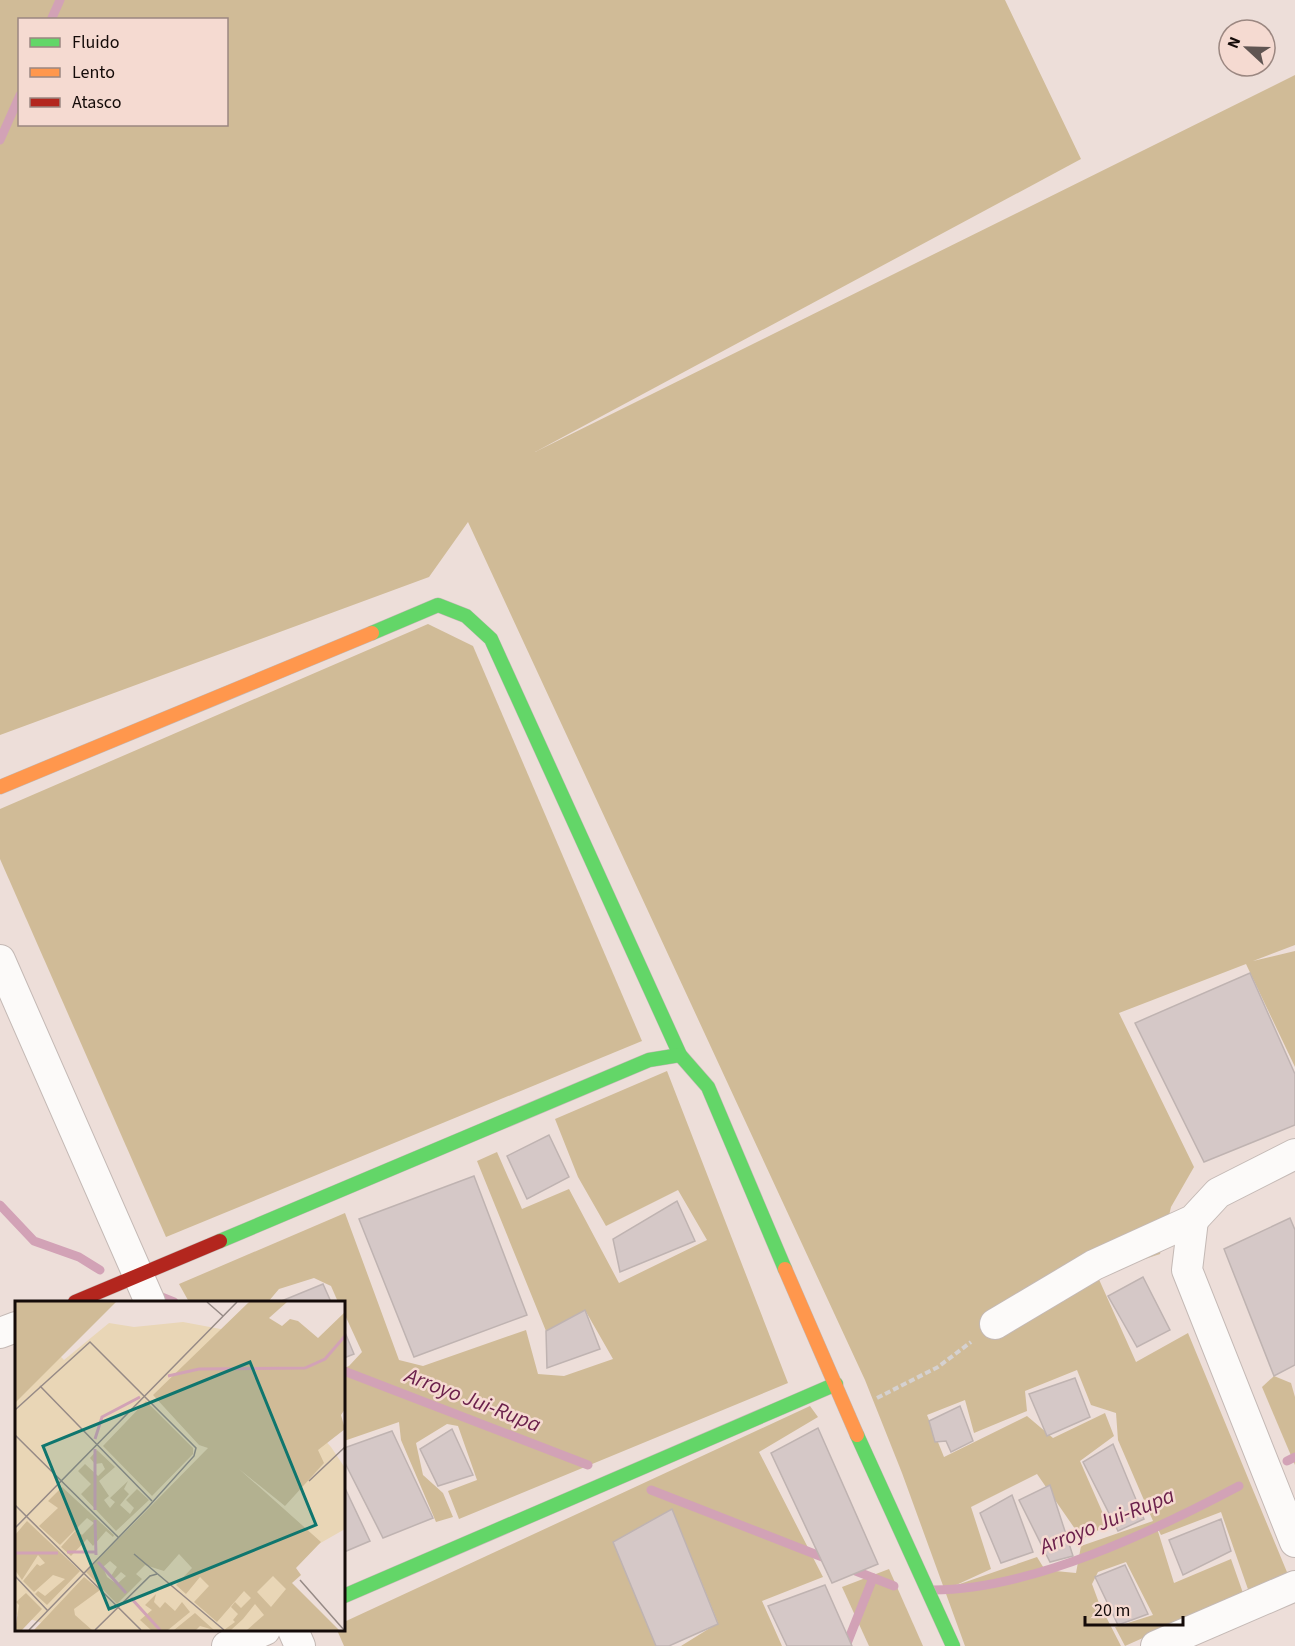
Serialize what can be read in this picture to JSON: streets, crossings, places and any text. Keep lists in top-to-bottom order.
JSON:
{
  "water": ["Arroyo Jui-Rupa"],
  "legend": ["Fluido", "Lento", "Atasco"],
  "scale_bar": "20 m",
  "north": "left"
}
